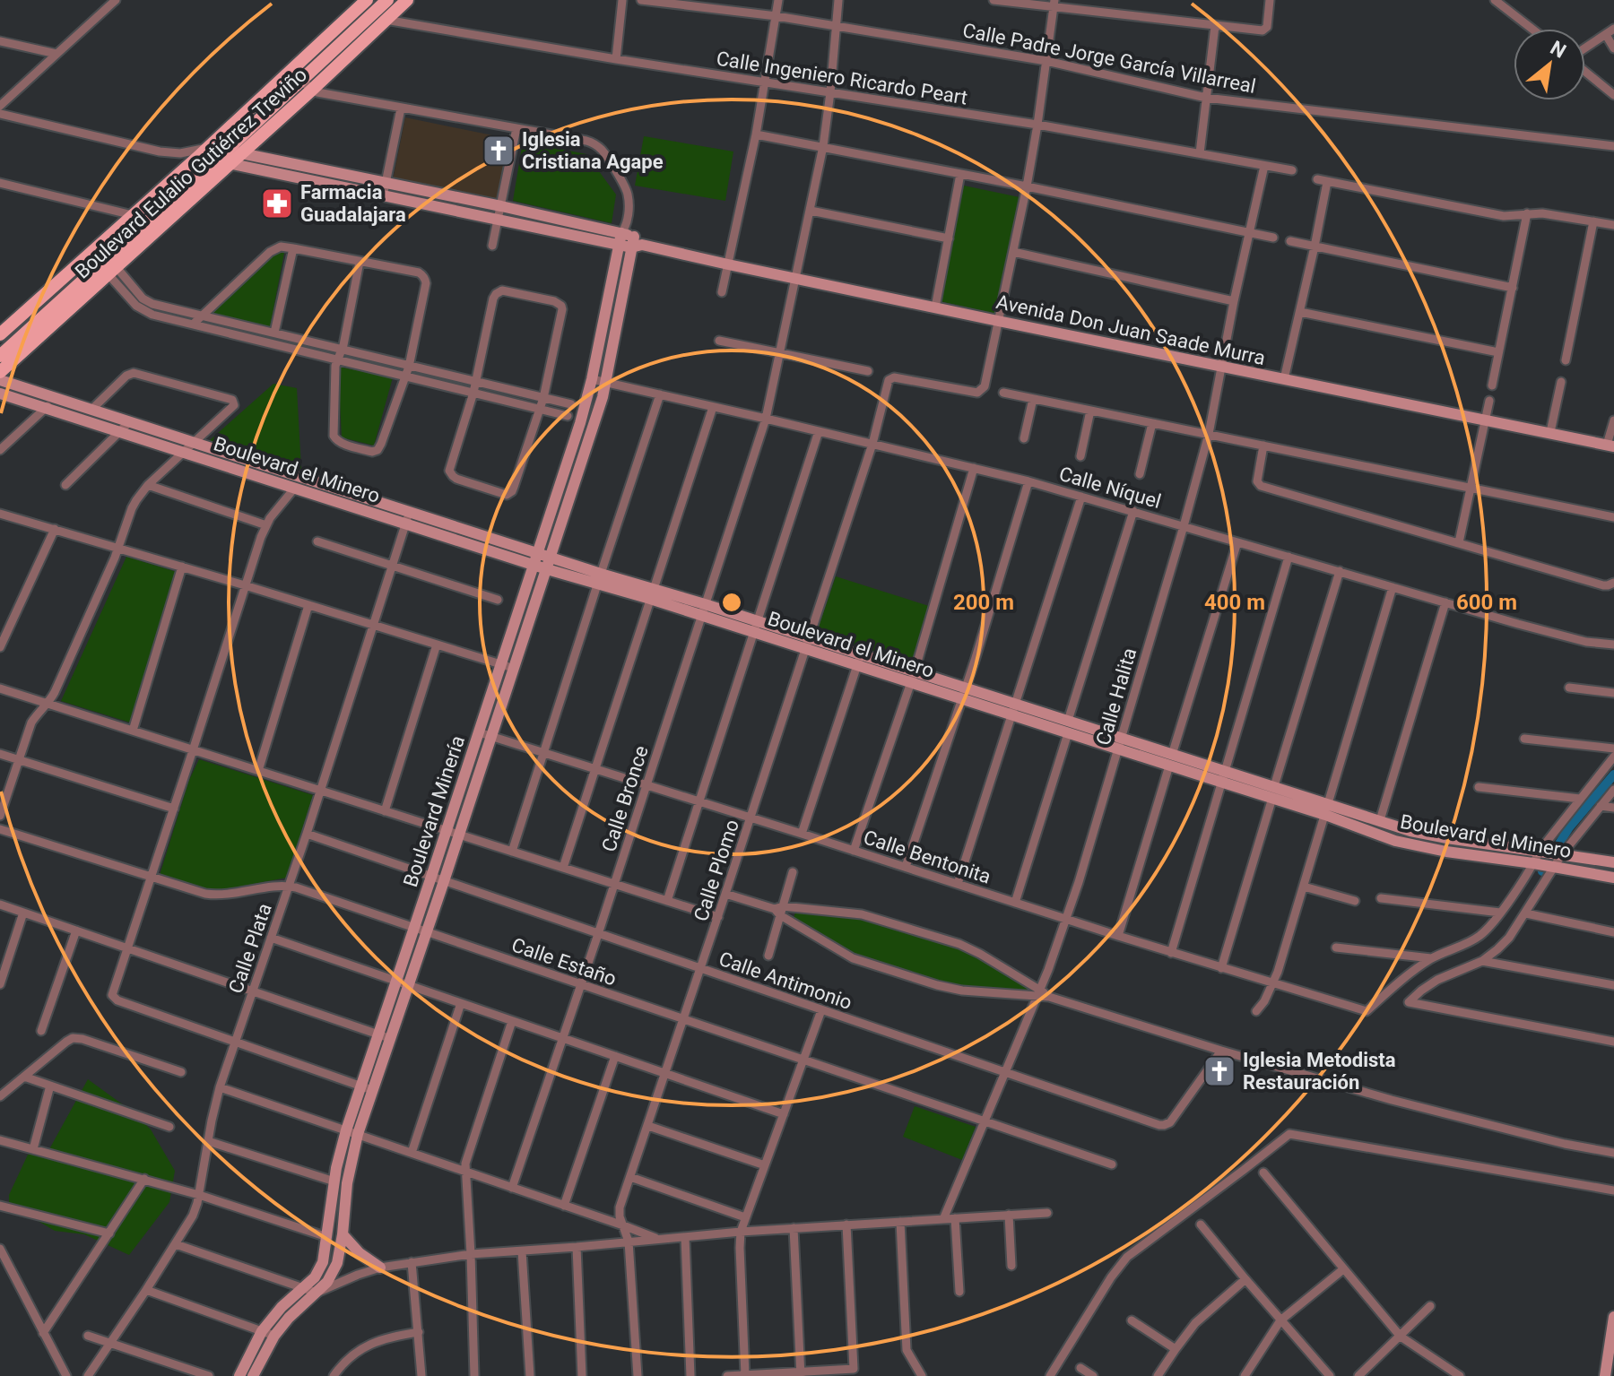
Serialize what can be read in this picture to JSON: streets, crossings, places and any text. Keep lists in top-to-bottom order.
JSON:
{
  "streets": {
    "main road": ["Boulevard Eulalio Gutiérrez Treviño"],
    "street": [
      "Calle Padre Jorge García Villarreal",
      "Calle Ingeniero Ricardo Peart",
      "Avenida Don Juan Saade Murra",
      "Boulevard el Minero",
      "Calle Níquel",
      "Calle Halita",
      "Calle Bronce",
      "Boulevard Minería",
      "Calle Bentonita",
      "Calle Plomo",
      "Calle Plata",
      "Calle Estaño",
      "Calle Antimonio"
    ]
  },
  "crossings": [
    ["Calle Padre Jorge García Villarreal", "Calle Bronce"],
    ["Calle Ingeniero Ricardo Peart", "Boulevard Eulalio Gutiérrez Treviño"],
    ["Calle Ingeniero Ricardo Peart", "Calle Halita"],
    ["Calle Ingeniero Ricardo Peart", "Calle Bronce"],
    ["Boulevard Eulalio Gutiérrez Treviño", "Avenida Don Juan Saade Murra"],
    ["Avenida Don Juan Saade Murra", "Calle Halita"],
    ["Avenida Don Juan Saade Murra", "Calle Bronce"],
    ["Avenida Don Juan Saade Murra", "Boulevard Minería"],
    ["Avenida Don Juan Saade Murra", "Calle Plomo"],
    ["Boulevard el Minero", "Calle Halita"],
    ["Boulevard el Minero", "Calle Bronce"],
    ["Boulevard el Minero", "Boulevard Minería"],
    ["Boulevard el Minero", "Calle Plomo"],
    ["Boulevard el Minero", "Calle Plata"],
    ["Calle Níquel", "Calle Halita"],
    ["Calle Níquel", "Calle Bronce"],
    ["Calle Níquel", "Boulevard Minería"],
    ["Calle Níquel", "Calle Plomo"],
    ["Calle Halita", "Calle Bentonita"],
    ["Calle Halita", "Calle Estaño"],
    ["Calle Halita", "Calle Antimonio"],
    ["Calle Bronce", "Calle Bentonita"],
    ["Calle Bronce", "Calle Estaño"],
    ["Calle Bronce", "Calle Antimonio"],
    ["Boulevard Minería", "Calle Bentonita"],
    ["Boulevard Minería", "Calle Estaño"],
    ["Boulevard Minería", "Calle Antimonio"],
    ["Calle Bentonita", "Calle Plomo"],
    ["Calle Plomo", "Calle Estaño"],
    ["Calle Plomo", "Calle Antimonio"],
    ["Calle Plata", "Calle Estaño"],
    ["Calle Plata", "Calle Antimonio"]
  ],
  "places": {
    "church": ["Iglesia Cristiana Agape", "Iglesia Metodista Restauración"],
    "pharmacy": ["Farmacia Guadalajara"]
  },
  "north": "top right",
  "rings": ["200 m", "400 m", "600 m"]
}
